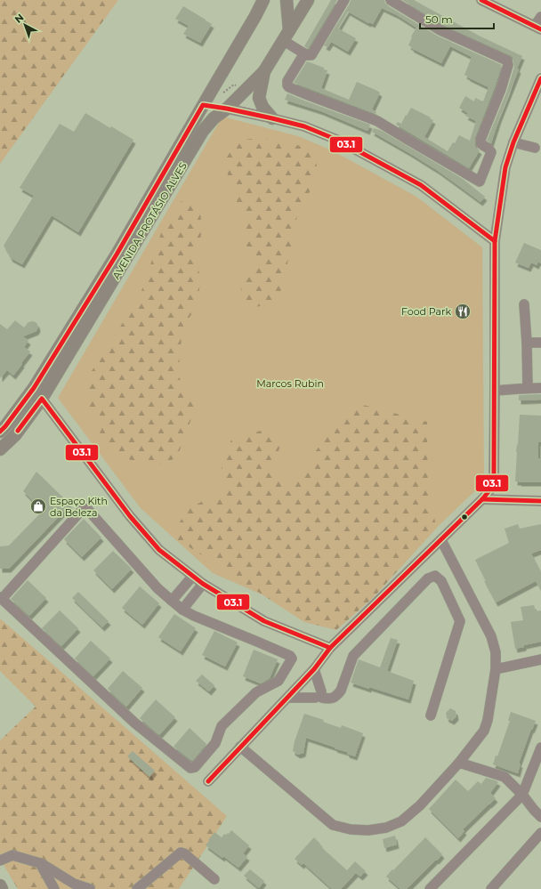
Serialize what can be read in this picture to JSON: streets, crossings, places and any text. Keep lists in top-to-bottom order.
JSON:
{
  "streets": {
    "main road": ["AVENIDA PROTÁSIO ALVES"]
  },
  "parks": ["Marcos Rubin"],
  "places": {
    "restaurant": ["Food Park"],
    "shop": ["Espaço Kith da Beleza"]
  },
  "lines": ["transit line 03.1"],
  "scale_bar": "50 m",
  "north": "top left"
}
